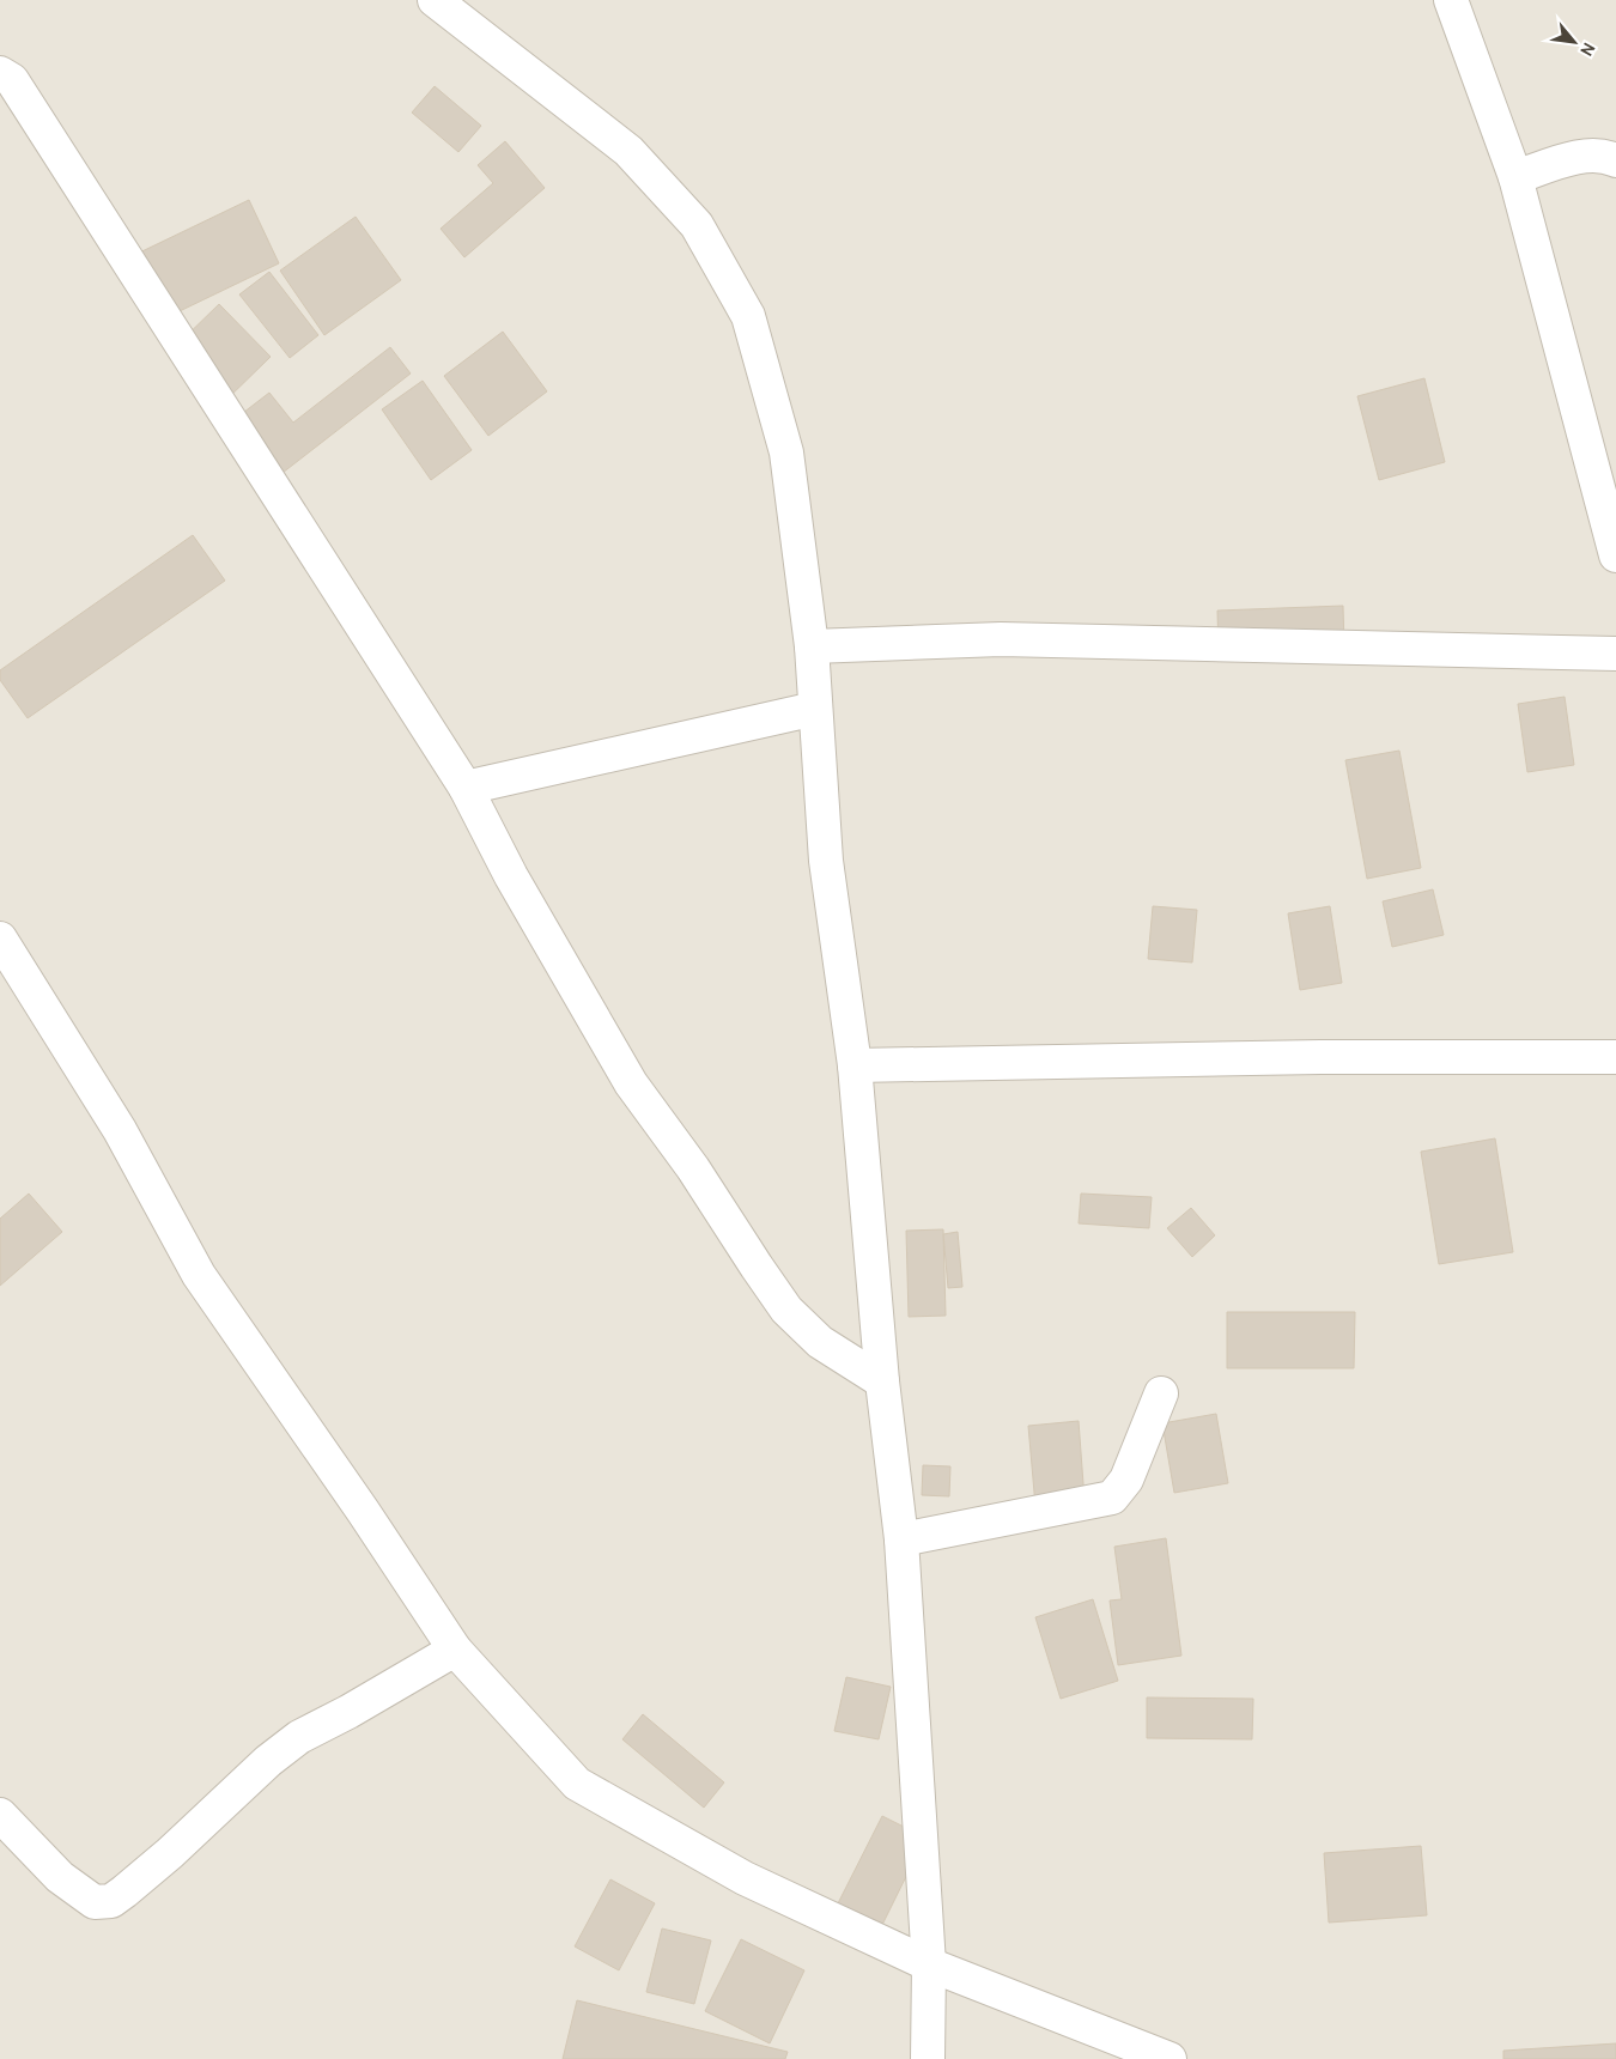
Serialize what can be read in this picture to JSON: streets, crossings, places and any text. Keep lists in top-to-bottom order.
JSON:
{
  "north": "bottom right"
}
